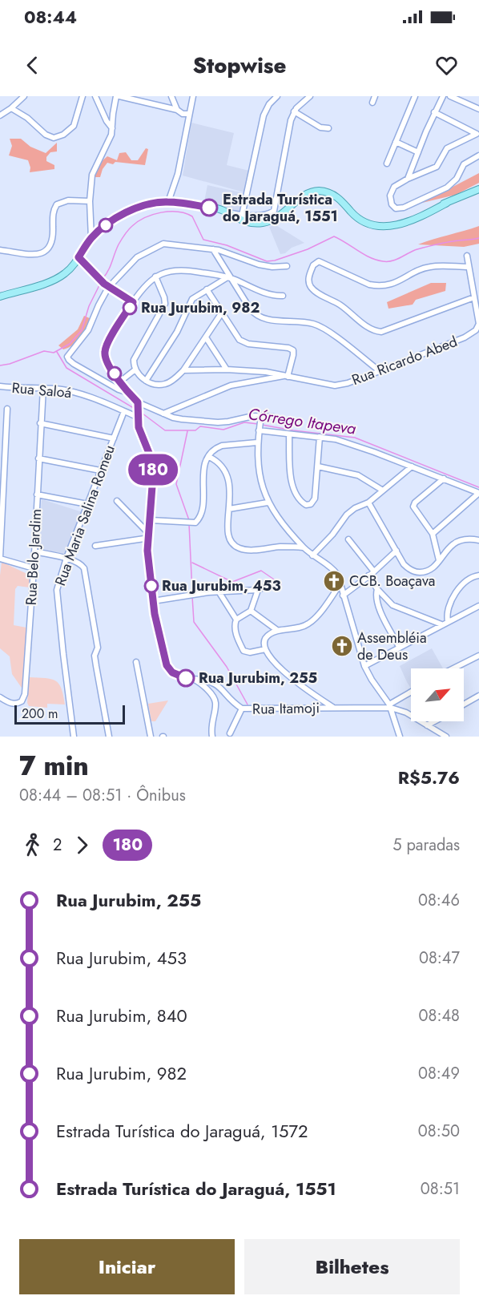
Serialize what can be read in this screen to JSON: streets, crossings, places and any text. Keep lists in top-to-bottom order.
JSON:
{
  "streets": {
    "street": [
      "Rua Ricardo Abed",
      "Rua Saloá",
      "Rua Maria Salina Romeu",
      "Rua Belo Jardim",
      "Rua Itamoji"
    ]
  },
  "crossings": [
    ["Rua Saloá", "Rua Maria Salina Romeu"],
    ["Rua Saloá", "Rua Belo Jardim"]
  ],
  "water": ["Córrego Itapeva"],
  "places": {
    "other": [
      "Estrada Turística do Jaraguá, 1551",
      "Rua Jurubim, 982",
      "Rua Jurubim, 453",
      "Rua Jurubim, 255"
    ],
    "church": ["CCB. Boaçava", "Assembléia de Deus"]
  },
  "lines": ["bus line 180"],
  "scale_bar": "200 m",
  "north": "top right",
  "page": {
    "status": "08:44",
    "header": "Stopwise",
    "on_map": "180",
    "scale": "200 m",
    "heading": ["7 min", "08:44 – 08:51 · Ônibus", "R$5.76"],
    "legs": ["2", "180", "5 paradas"],
    "list": [
      {
        "name": "Rua Jurubim, 255",
        "value": "08:46"
      },
      {
        "name": "Rua Jurubim, 453",
        "value": "08:47"
      },
      {
        "name": "Rua Jurubim, 840",
        "value": "08:48"
      },
      {
        "name": "Rua Jurubim, 982",
        "value": "08:49"
      },
      {
        "name": "Estrada Turística do Jaraguá, 1572",
        "value": "08:50"
      },
      {
        "name": "Estrada Turística do Jaraguá, 1551",
        "value": "08:51"
      }
    ],
    "buttons": ["Iniciar", "Bilhetes"]
  }
}
